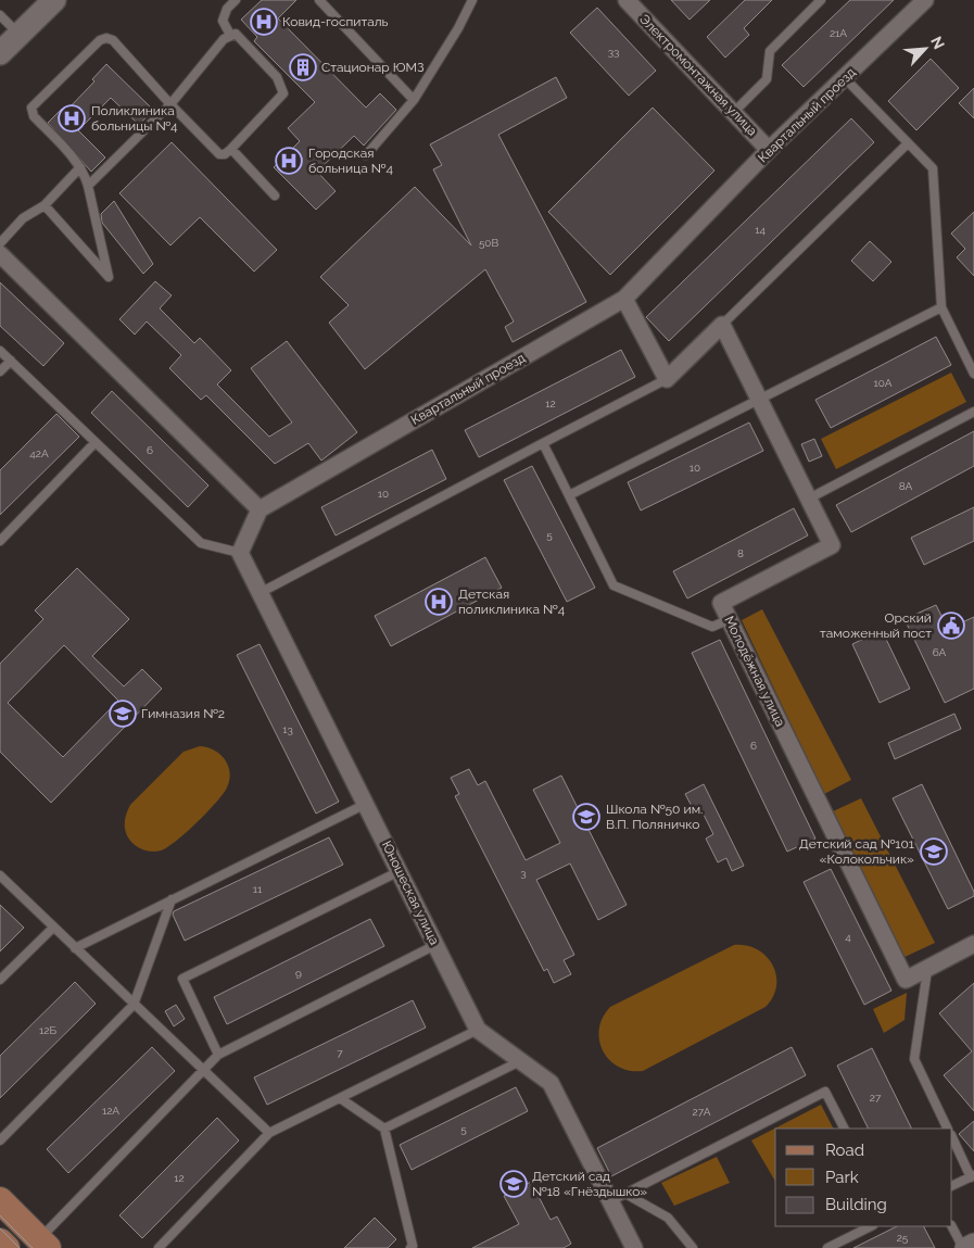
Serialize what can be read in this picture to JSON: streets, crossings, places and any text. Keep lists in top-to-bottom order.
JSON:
{
  "streets": {
    "street": [
      "Электромонтажная улица",
      "Квартальный проезд",
      "Молодёжная улица",
      "Юношеская улица"
    ]
  },
  "crossings": [
    ["Электромонтажная улица", "Квартальный проезд"]
  ],
  "places": {
    "hospital": [
      "Ковид-госпиталь",
      "Поликлиника больницы №4",
      "Городская больница №4",
      "Детская поликлиника №4"
    ],
    "building": ["Стационар ЮМЗ"],
    "public building": ["Орский таможенный пост"],
    "school or university": [
      "Гимназия №2",
      "Школа №50 им. В.П. Поляничко",
      "Детский сад №101 «Колокольчик»",
      "Детский сад №18 «Гнёздышко»"
    ]
  },
  "house_numbers": [
    "21А",
    "33",
    "14",
    "50В",
    "10А",
    "12",
    "6",
    "42А",
    "10",
    "8А",
    "10",
    "5",
    "8",
    "6А",
    "13",
    "6",
    "3",
    "11",
    "4",
    "9",
    "12Б",
    "7",
    "27",
    "12А",
    "27А",
    "5",
    "12",
    "25"
  ],
  "legend": ["Road", "Park", "Building"],
  "north": "top right"
}
